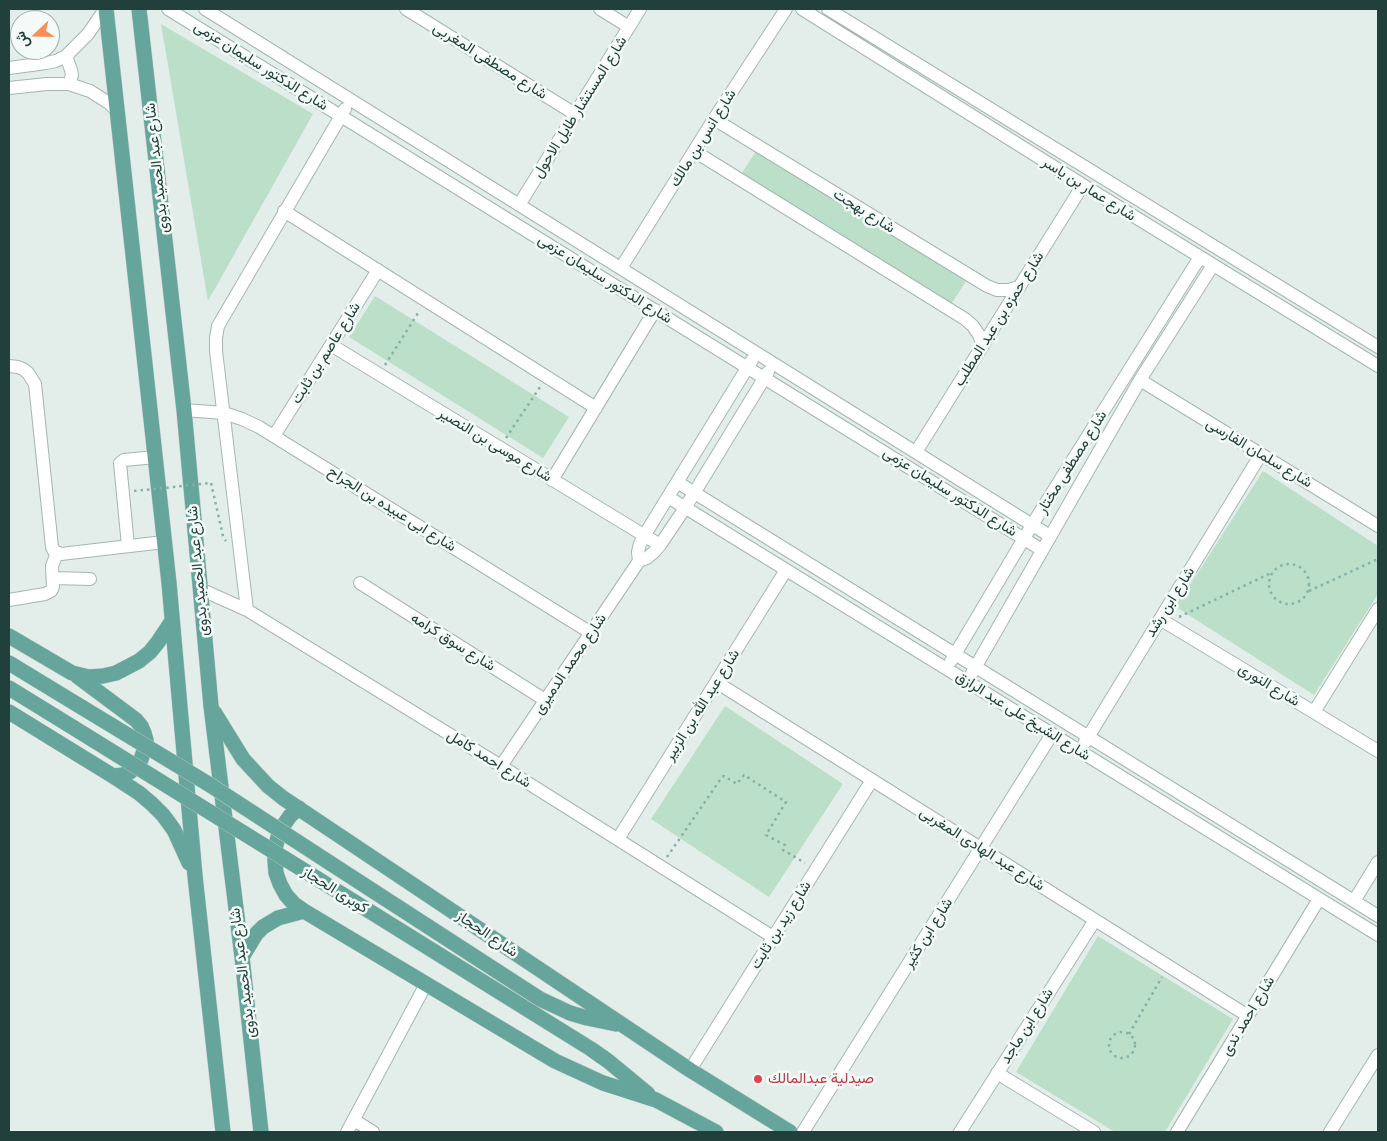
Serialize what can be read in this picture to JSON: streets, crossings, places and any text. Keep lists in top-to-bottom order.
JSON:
{
  "streets": {
    "main road": ["شارع عبد الحميد بدوى", "كوبرى الحجاز", "شارع الحجاز"],
    "street": [
      "شارع مصطفى المغربى",
      "شارع الدكتور سليمان عزمى",
      "شارع المستشار طايل الاحول",
      "شارع انس بن مالك",
      "شارع عمار بن ياسر",
      "شارع بهجت",
      "شارع حمزه بن عبد المطلب",
      "شارع عاصم بن ثابت",
      "شارع موسى بن النصير",
      "شارع سلمان الفارسى",
      "شارع مصطفى مختار",
      "شارع ابى عبيده بن الجراح",
      "شارع ابن رشد",
      "شارع سوق كرامه",
      "شارع محمد الدميرى",
      "شارع النورى",
      "شارع عبد الله بن الزبير",
      "شارع الشيخ على عبد الرازق",
      "شارع احمد كامل",
      "شارع عبد الهادى المغربى",
      "شارع زيد بن ثابت",
      "شارع ابن كثير",
      "شارع احمد ندى",
      "شارع ابن ماجد"
    ]
  },
  "crossings": [
    ["شارع مصطفى المغربى", "شارع المستشار طايل الاحول"],
    ["شارع الدكتور سليمان عزمى", "شارع المستشار طايل الاحول"],
    ["شارع الدكتور سليمان عزمى", "شارع انس بن مالك"],
    ["شارع الدكتور سليمان عزمى", "شارع حمزه بن عبد المطلب"],
    ["شارع الدكتور سليمان عزمى", "شارع مصطفى مختار"],
    ["شارع الدكتور سليمان عزمى", "شارع محمد الدميرى"],
    ["شارع انس بن مالك", "شارع بهجت"],
    ["شارع عبد الحميد بدوى", "شارع ابى عبيده بن الجراح"],
    ["شارع عبد الحميد بدوى", "شارع احمد كامل"],
    ["شارع عبد الحميد بدوى", "شارع الحجاز"],
    ["شارع عمار بن ياسر", "شارع حمزه بن عبد المطلب"],
    ["شارع عمار بن ياسر", "شارع مصطفى مختار"],
    ["شارع بهجت", "شارع حمزه بن عبد المطلب"],
    ["شارع عاصم بن ثابت", "شارع موسى بن النصير"],
    ["شارع عاصم بن ثابت", "شارع ابى عبيده بن الجراح"],
    ["شارع موسى بن النصير", "شارع محمد الدميرى"],
    ["شارع سلمان الفارسى", "شارع مصطفى مختار"],
    ["شارع سلمان الفارسى", "شارع ابن رشد"],
    ["شارع مصطفى مختار", "شارع الشيخ على عبد الرازق"],
    ["شارع ابى عبيده بن الجراح", "شارع محمد الدميرى"],
    ["شارع ابن رشد", "شارع النورى"],
    ["شارع ابن رشد", "شارع الشيخ على عبد الرازق"],
    ["شارع سوق كرامه", "شارع محمد الدميرى"],
    ["شارع محمد الدميرى", "شارع الشيخ على عبد الرازق"],
    ["شارع محمد الدميرى", "شارع احمد كامل"],
    ["شارع عبد الله بن الزبير", "شارع الشيخ على عبد الرازق"],
    ["شارع عبد الله بن الزبير", "شارع احمد كامل"],
    ["شارع عبد الله بن الزبير", "شارع عبد الهادى المغربى"],
    ["شارع الشيخ على عبد الرازق", "شارع ابن كثير"],
    ["شارع الشيخ على عبد الرازق", "شارع احمد ندى"],
    ["شارع احمد كامل", "شارع زيد بن ثابت"],
    ["شارع عبد الهادى المغربى", "شارع زيد بن ثابت"],
    ["شارع عبد الهادى المغربى", "شارع ابن كثير"],
    ["شارع عبد الهادى المغربى", "شارع احمد ندى"],
    ["شارع عبد الهادى المغربى", "شارع ابن ماجد"],
    ["كوبرى الحجاز", "شارع الحجاز"],
    ["شارع زيد بن ثابت", "شارع الحجاز"]
  ],
  "places": ["صيدلية عبدالمالك"],
  "north": "left"
}
